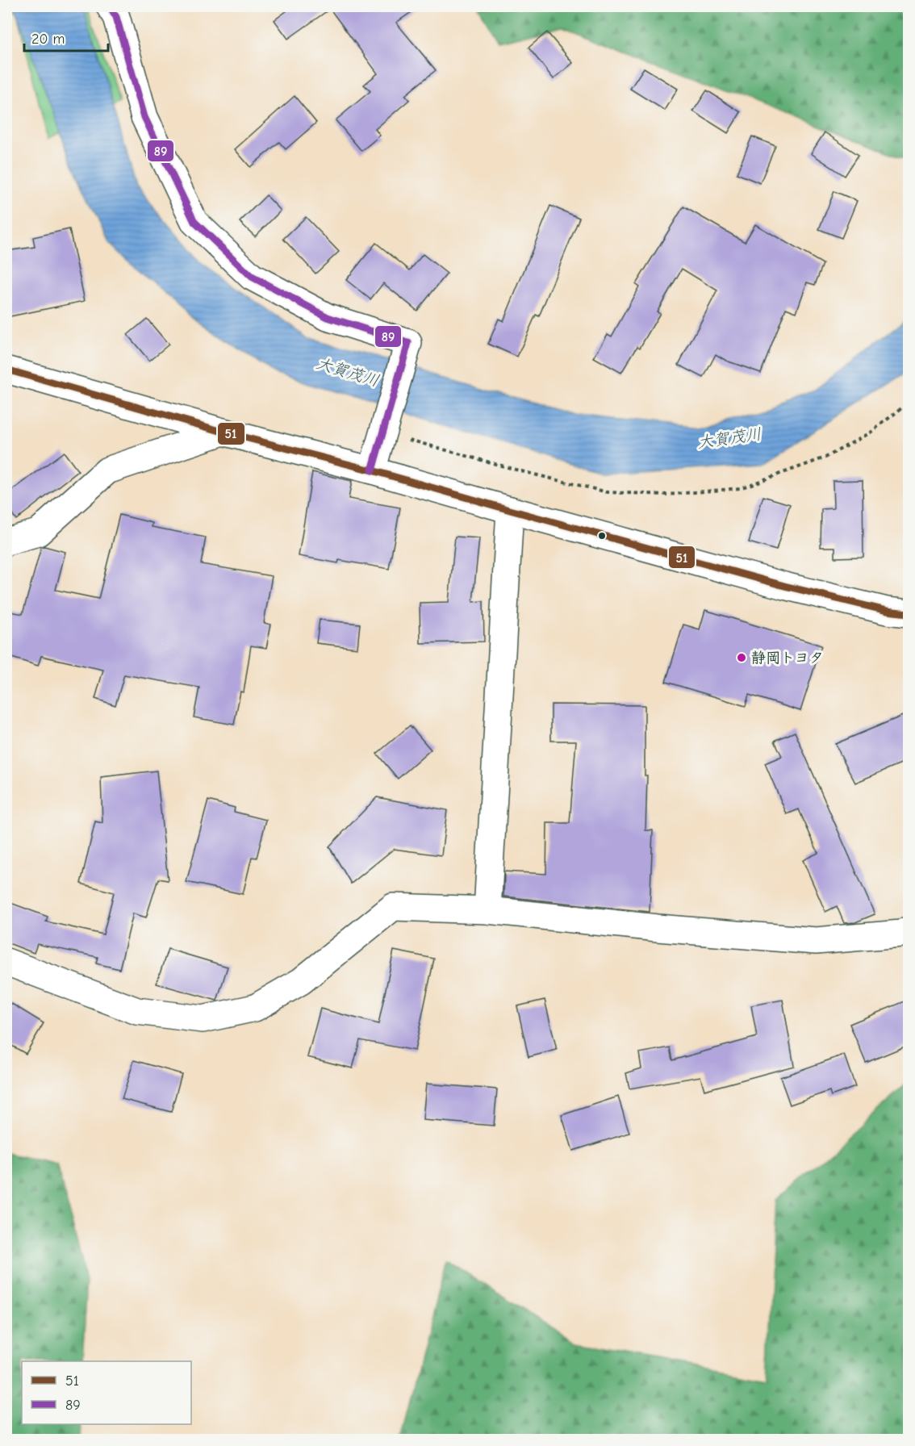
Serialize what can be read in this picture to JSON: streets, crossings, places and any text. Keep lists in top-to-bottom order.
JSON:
{
  "water": ["大賀茂川"],
  "places": ["静岡トヨタ"],
  "lines": ["transit line 89", "transit line 51"],
  "legend": ["51", "89"],
  "scale_bar": "20 m"
}
